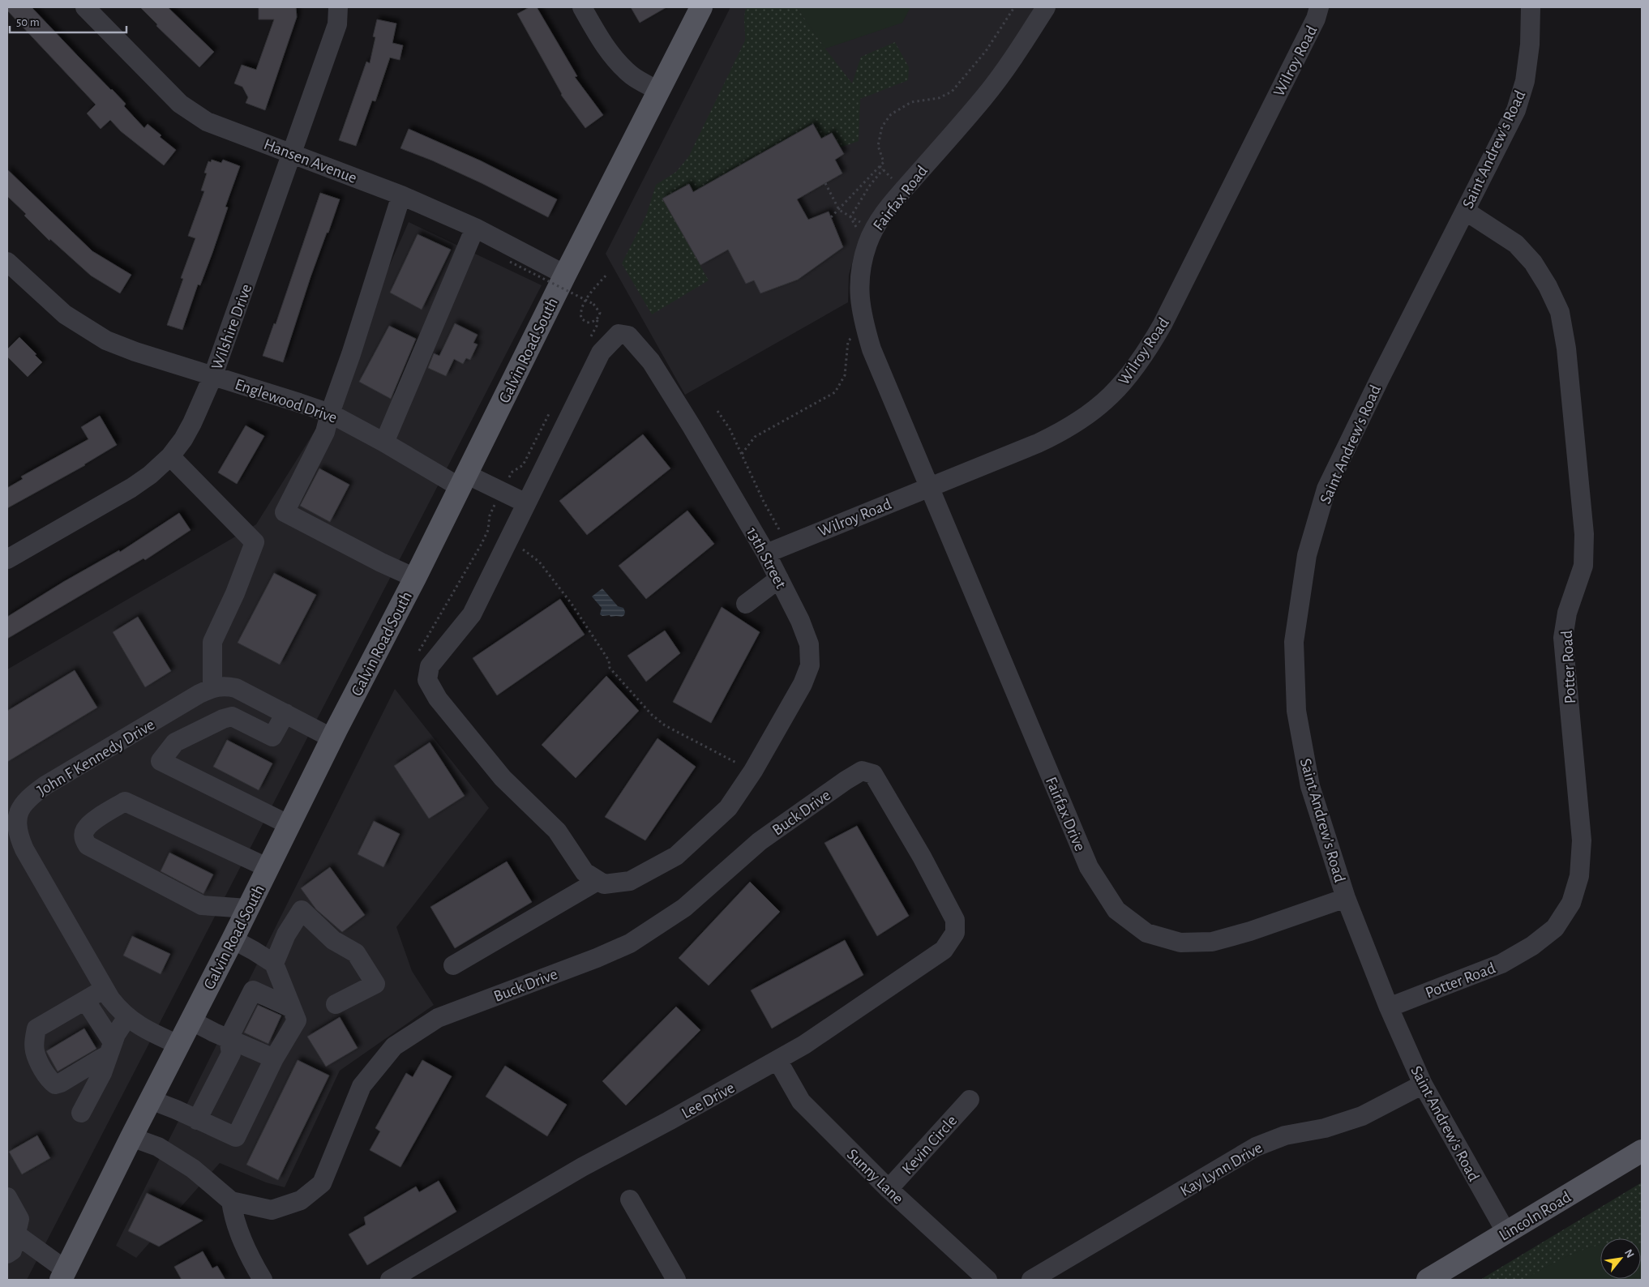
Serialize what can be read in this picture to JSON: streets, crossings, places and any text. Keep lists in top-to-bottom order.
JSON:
{
  "streets": {
    "main road": ["Galvin Road South", "Lincoln Road"],
    "street": [
      "Wilroy Road",
      "Saint Andrew's Road",
      "Hansen Avenue",
      "Fairfax Road",
      "Wilshire Drive",
      "Englewood Drive",
      "13th Street",
      "Potter Road",
      "John F Kennedy Drive",
      "Buck Drive",
      "Fairfax Drive",
      "Lee Drive",
      "Kevin Circle",
      "Kay Lynn Drive",
      "Sunny Lane"
    ]
  },
  "crossings": [
    ["Wilroy Road", "Fairfax Road"],
    ["Wilroy Road", "13th Street"],
    ["Wilroy Road", "Fairfax Drive"],
    ["Saint Andrew's Road", "Potter Road"],
    ["Saint Andrew's Road", "Fairfax Drive"],
    ["Saint Andrew's Road", "Kay Lynn Drive"],
    ["Saint Andrew's Road", "Lincoln Road"],
    ["Hansen Avenue", "Wilshire Drive"],
    ["Hansen Avenue", "Galvin Road South"],
    ["Fairfax Road", "Fairfax Drive"],
    ["Wilshire Drive", "Englewood Drive"],
    ["Galvin Road South", "Englewood Drive"],
    ["Galvin Road South", "John F Kennedy Drive"],
    ["Englewood Drive", "13th Street"],
    ["Buck Drive", "Lee Drive"],
    ["Lee Drive", "Sunny Lane"],
    ["Kevin Circle", "Sunny Lane"]
  ],
  "scale_bar": "50 m",
  "north": "top right"
}
